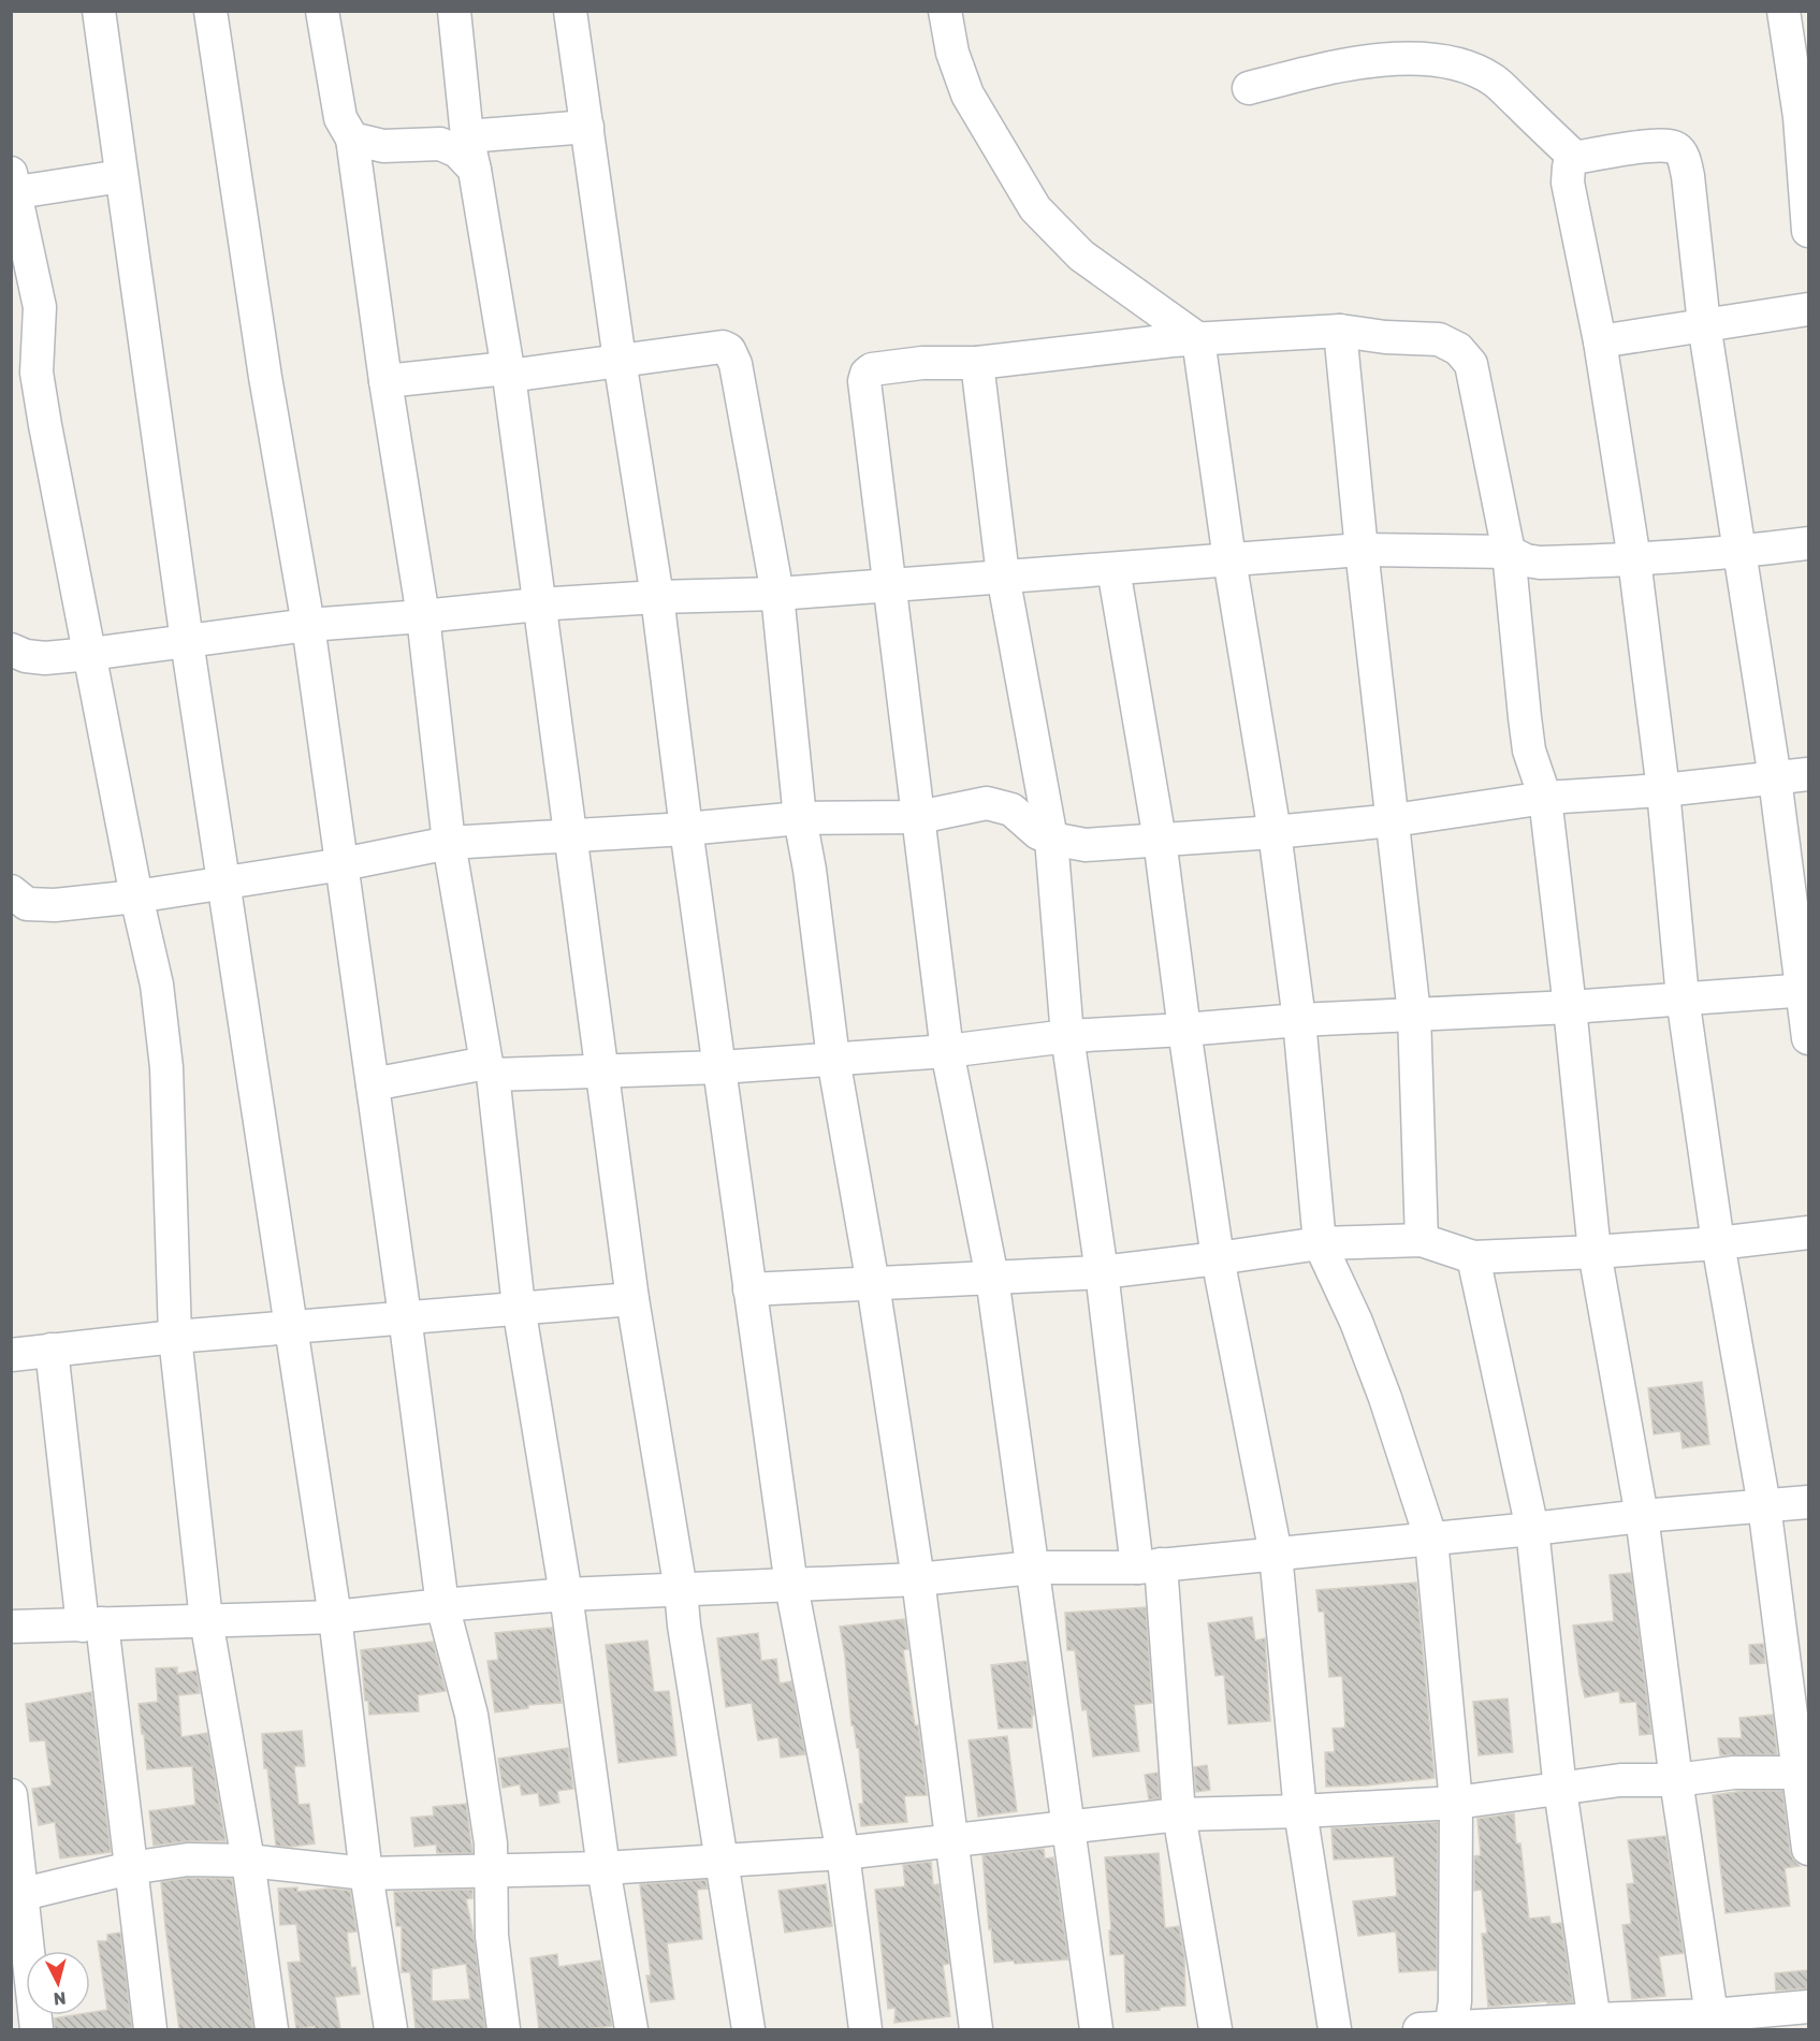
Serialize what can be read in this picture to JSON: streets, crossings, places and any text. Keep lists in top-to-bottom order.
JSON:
{
  "north": "bottom"
}
